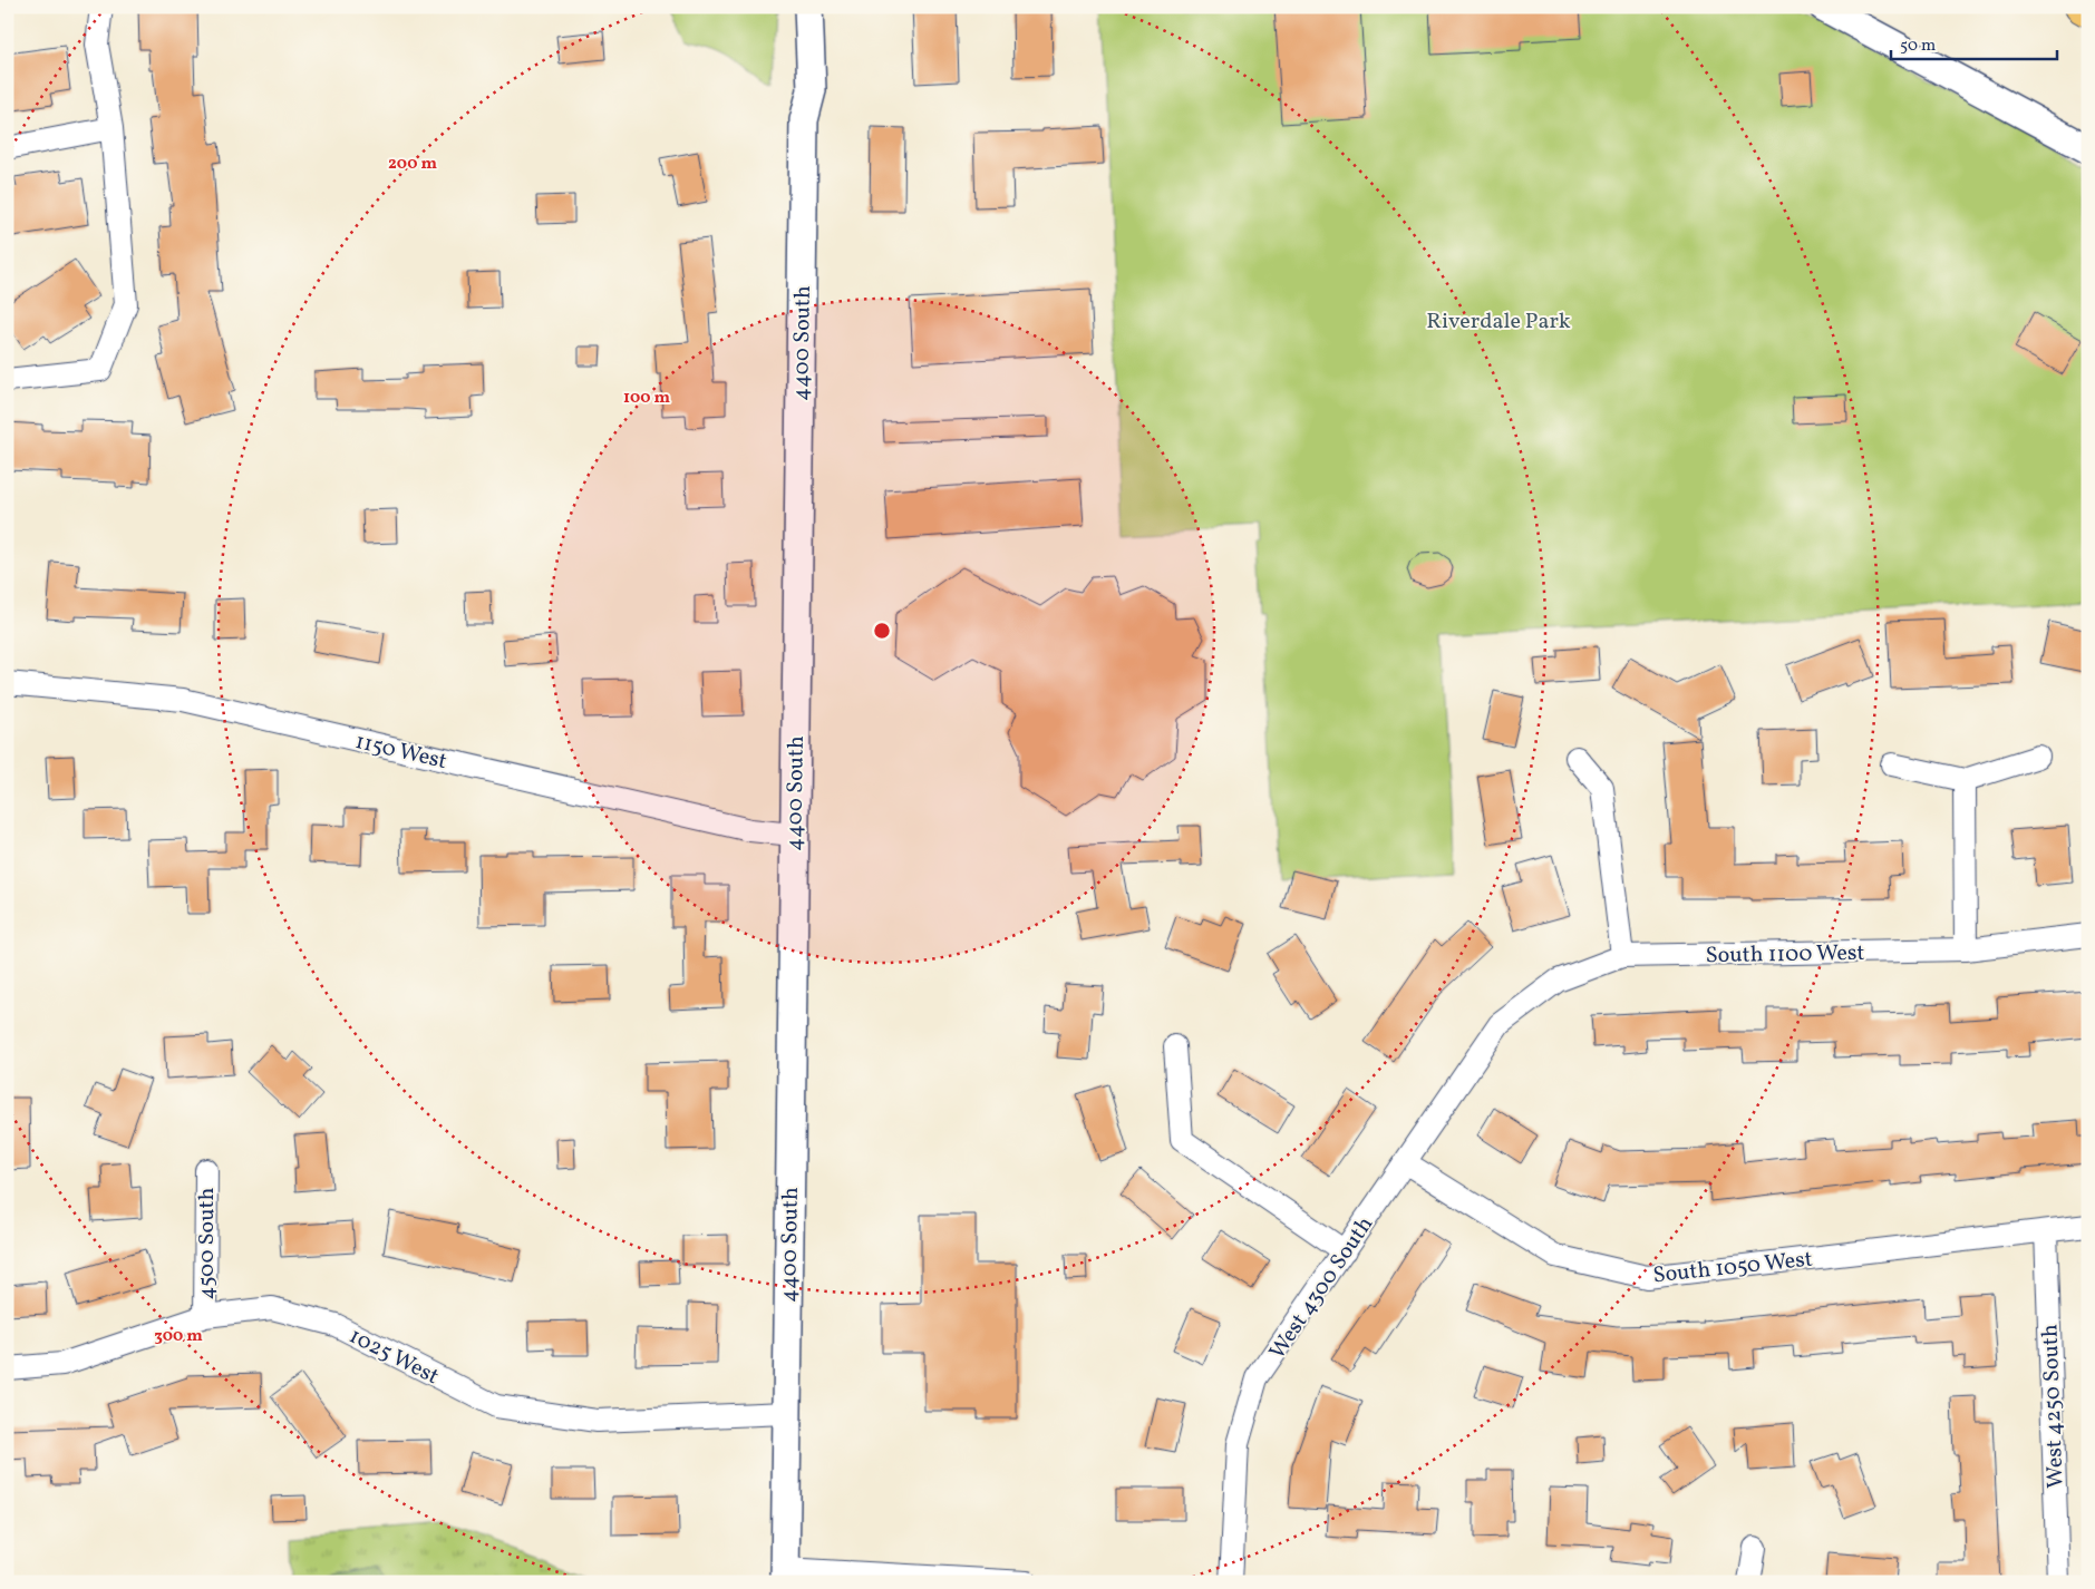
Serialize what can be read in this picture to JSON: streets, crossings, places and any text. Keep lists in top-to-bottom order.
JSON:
{
  "streets": {
    "street": [
      "4400 South",
      "1150 West",
      "South 1100 West",
      "4500 South",
      "South 1050 West",
      "West 4300 South",
      "1025 West",
      "West 4250 South"
    ]
  },
  "crossings": [
    ["4400 South", "1150 West"],
    ["4400 South", "1025 West"],
    ["South 1100 West", "West 4300 South"],
    ["4500 South", "1025 West"],
    ["South 1050 West", "West 4300 South"],
    ["South 1050 West", "West 4250 South"]
  ],
  "parks": ["Riverdale Park"],
  "scale_bar": "50 m",
  "rings": ["200 m", "100 m", "300 m"]
}
